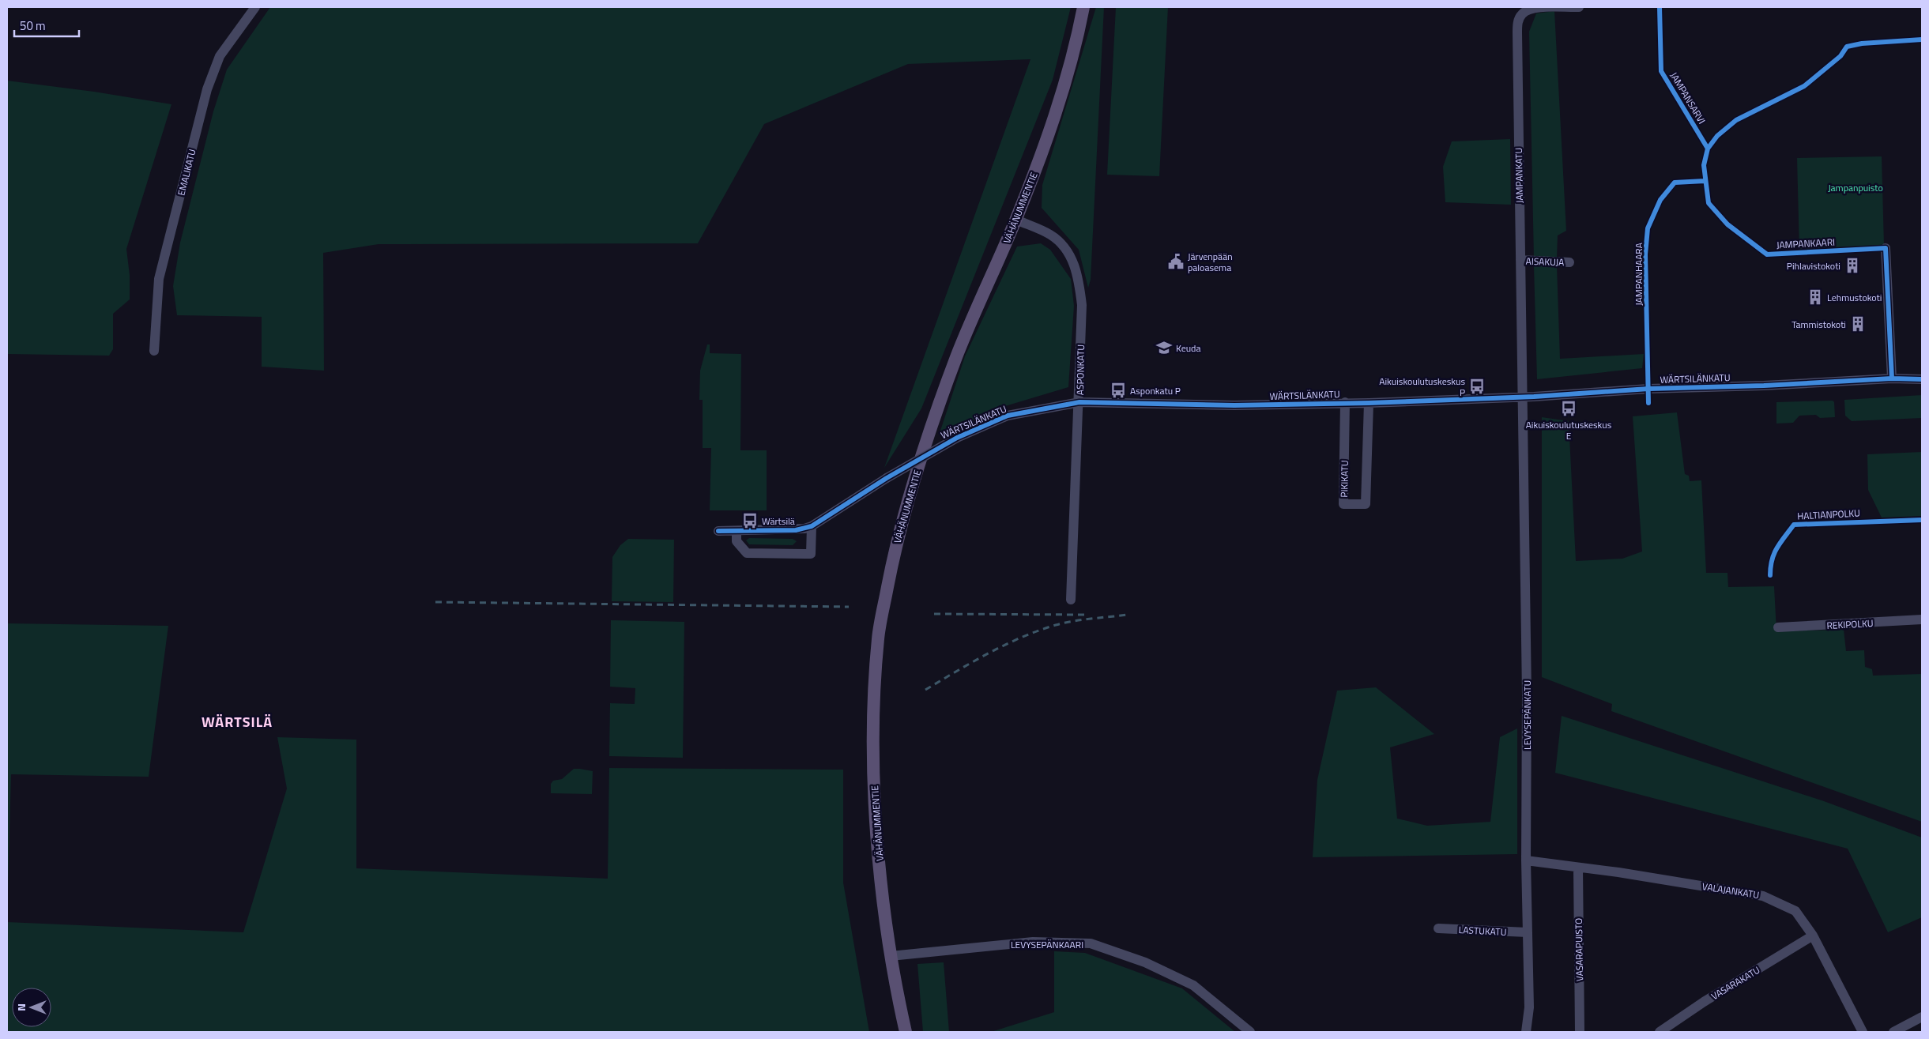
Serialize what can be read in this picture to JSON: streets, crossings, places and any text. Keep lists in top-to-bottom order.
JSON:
{
  "streets": {
    "main road": ["VÄHÄNUMMENTIE"],
    "street": [
      "EMALIKATU",
      "JAMPANKATU",
      "AISAKUJA",
      "ASPONKATU",
      "WÄRTSILÄNKATU",
      "PIKIKATU",
      "REKIPOLKU",
      "LEVYSEPÄNKATU",
      "VALAJANKATU",
      "LASTUKATU",
      "LEVYSEPÄNKAARI",
      "VASARAPUISTO",
      "VASARAKATU"
    ],
    "cycle path": [
      "JAMPANSARVI",
      "JAMPANKAARI",
      "JAMPANHAARA",
      "HALTIANPOLKU"
    ]
  },
  "crossings": [
    ["JAMPANKATU", "AISAKUJA"],
    ["JAMPANKATU", "WÄRTSILÄNKATU"],
    ["JAMPANKATU", "LEVYSEPÄNKATU"],
    ["VÄHÄNUMMENTIE", "ASPONKATU"],
    ["VÄHÄNUMMENTIE", "LEVYSEPÄNKAARI"],
    ["ASPONKATU", "WÄRTSILÄNKATU"],
    ["WÄRTSILÄNKATU", "PIKIKATU"],
    ["WÄRTSILÄNKATU", "LEVYSEPÄNKATU"],
    ["LEVYSEPÄNKATU", "VALAJANKATU"],
    ["LEVYSEPÄNKATU", "LASTUKATU"],
    ["VALAJANKATU", "VASARAPUISTO"],
    ["VALAJANKATU", "VASARAKATU"]
  ],
  "districts": ["WÄRTSILÄ"],
  "parks": ["Jampanpuisto"],
  "places": {
    "public building": ["Järvenpään paloasema"],
    "building": ["Pihlavistokoti", "Lehmustokoti", "Tammistokoti"],
    "school or university": ["Keuda"],
    "bus stop": [
      "Aikuiskoulutuskeskus P",
      "Asponkatu P",
      "Aikuiskoulutuskeskus E",
      "Wärtsilä"
    ]
  },
  "scale_bar": "50 m",
  "north": "left"
}
